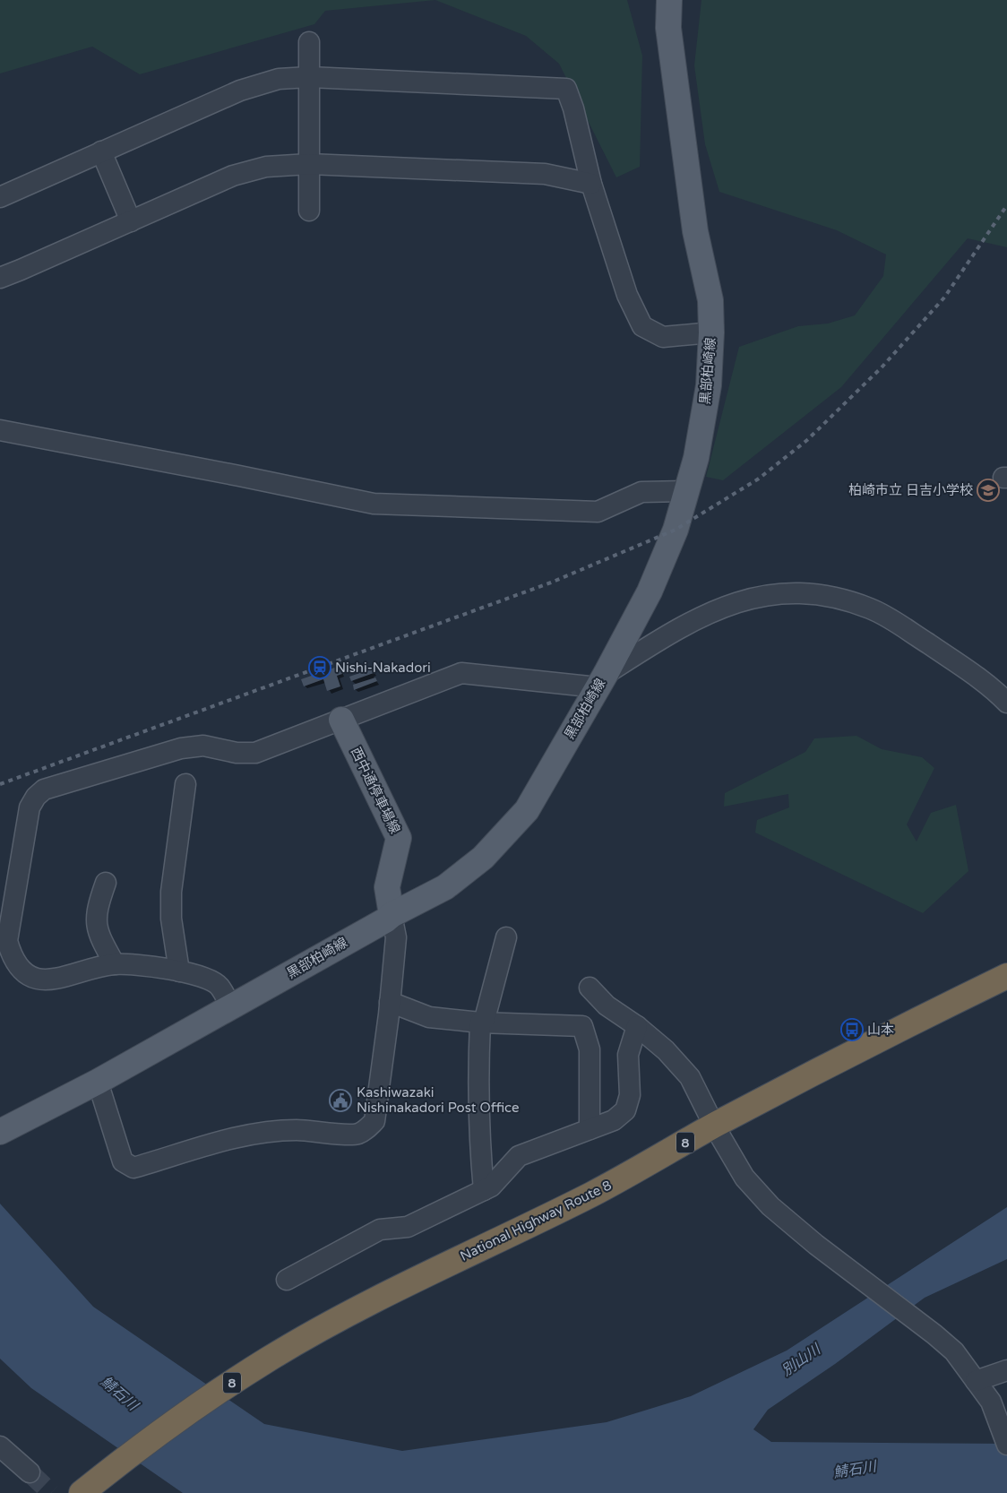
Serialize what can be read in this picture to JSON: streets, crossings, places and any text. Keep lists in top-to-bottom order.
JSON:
{
  "streets": {
    "highway": ["8", "National Highway Route 8"],
    "main road": ["黒部柏崎線", "西中通停車場線"]
  },
  "crossings": [
    ["黒部柏崎線", "西中通停車場線"]
  ],
  "water": ["別山川", "鯖石川"],
  "places": {
    "school or university": ["柏崎市立 日吉小学校"],
    "station": ["Nishi-Nakadori"],
    "bus stop": ["山本"],
    "public building": ["Kashiwazaki Nishinakadori Post Office"]
  }
}
